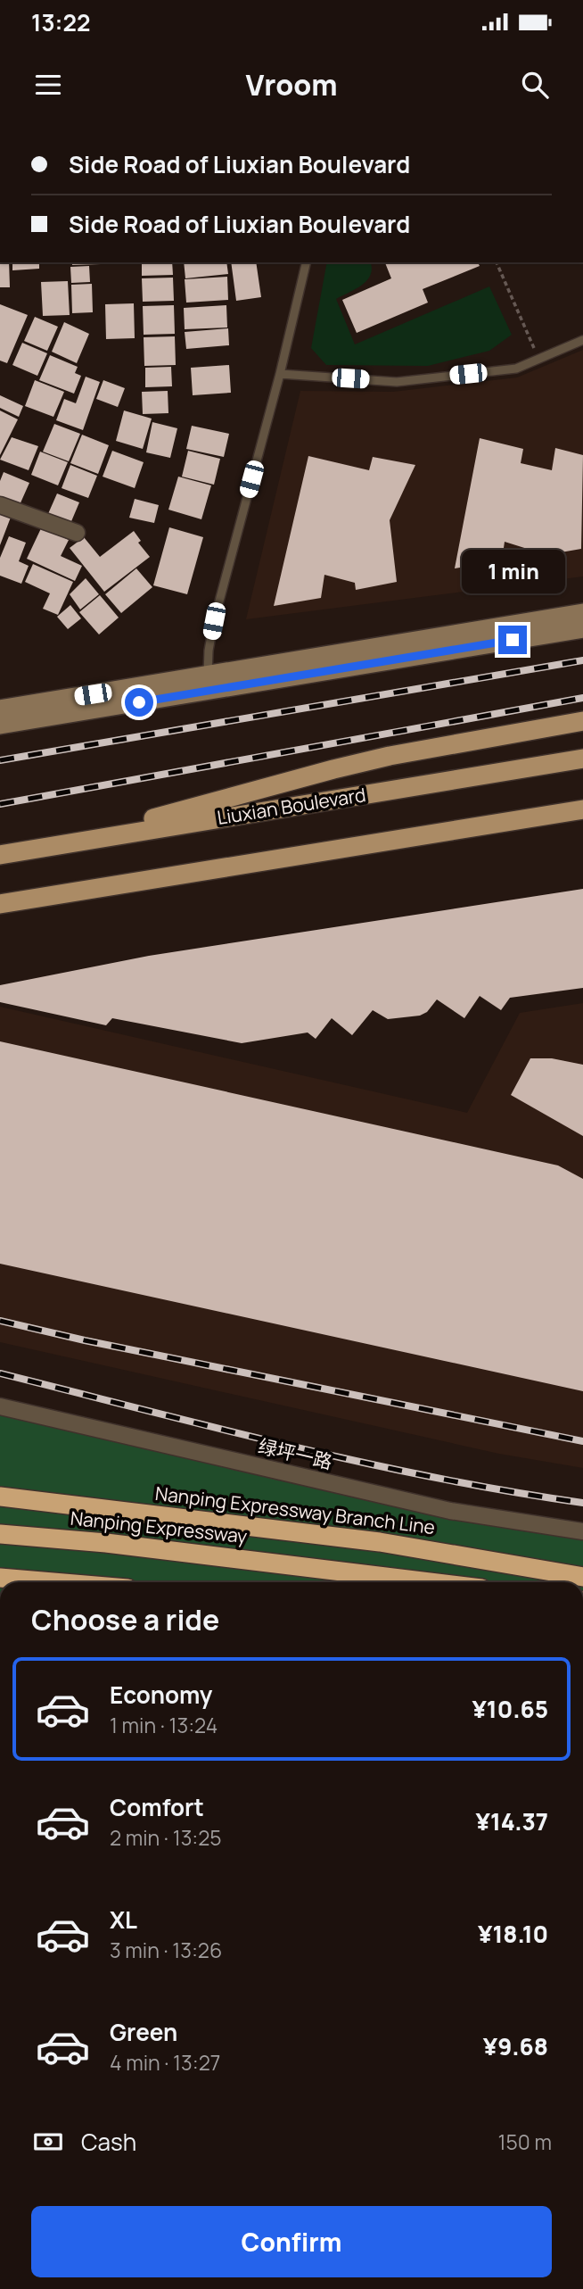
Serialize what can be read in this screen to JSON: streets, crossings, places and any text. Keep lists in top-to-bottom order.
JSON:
{
  "streets": {
    "highway": ["Nanping Expressway Branch Line", "Nanping Expressway"],
    "main road": ["Liuxian Boulevard"],
    "street": ["绿坪一路"]
  },
  "page": {
    "status": "13:22",
    "header": "Vroom",
    "banner": ["Side Road of Liuxian Boulevard", "Side Road of Liuxian Boulevard"],
    "bubble": "1 min",
    "heading": "Choose a ride",
    "list": [
      {
        "name": "Economy",
        "note": "1 min · 13:24",
        "value": "¥10.65"
      },
      {
        "name": "Comfort",
        "note": "2 min · 13:25",
        "value": "¥14.37"
      },
      {
        "name": "XL",
        "note": "3 min · 13:26",
        "value": "¥18.10"
      },
      {
        "name": "Green",
        "note": "4 min · 13:27",
        "value": "¥9.68"
      }
    ],
    "pay": ["Cash", "150 m"],
    "buttons": "Confirm"
  }
}
